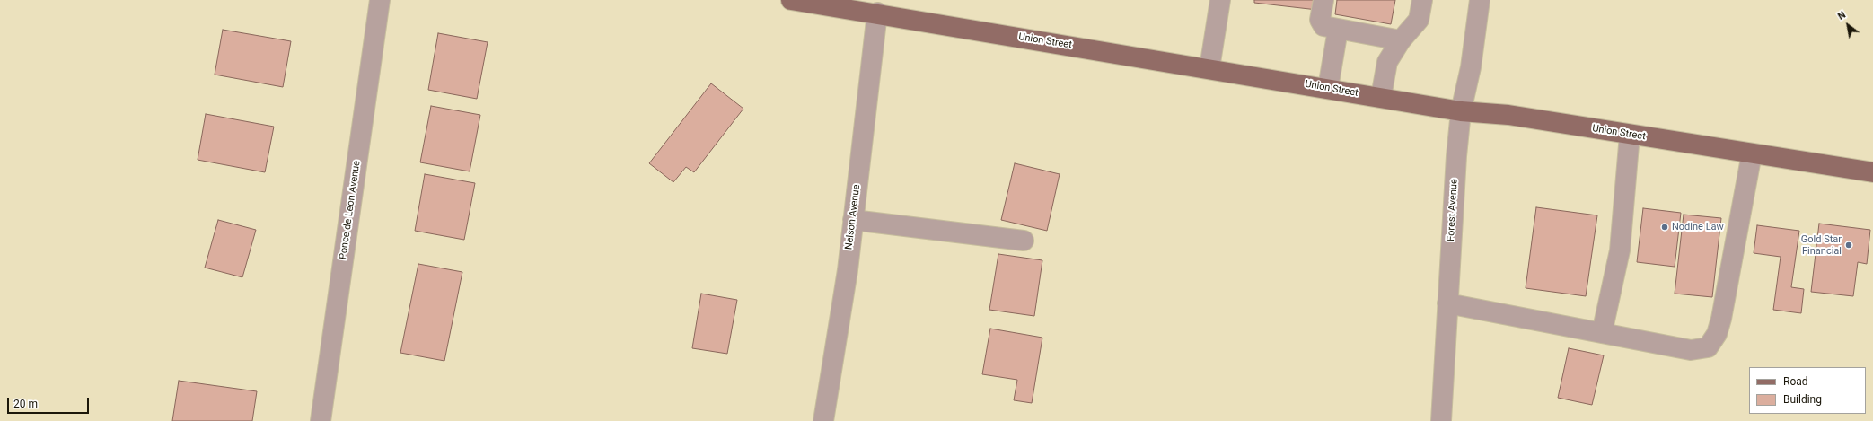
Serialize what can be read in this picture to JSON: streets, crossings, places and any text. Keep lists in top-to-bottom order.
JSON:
{
  "streets": {
    "main road": ["Union Street"],
    "street": ["Ponce de Leon Avenue", "Forest Avenue", "Nelson Avenue"]
  },
  "crossings": [
    ["Union Street", "Forest Avenue"],
    ["Union Street", "Nelson Avenue"]
  ],
  "places": ["Nodine Law", "Gold Star Financial"],
  "legend": ["Road", "Building"],
  "scale_bar": "20 m",
  "north": "top left"
}
